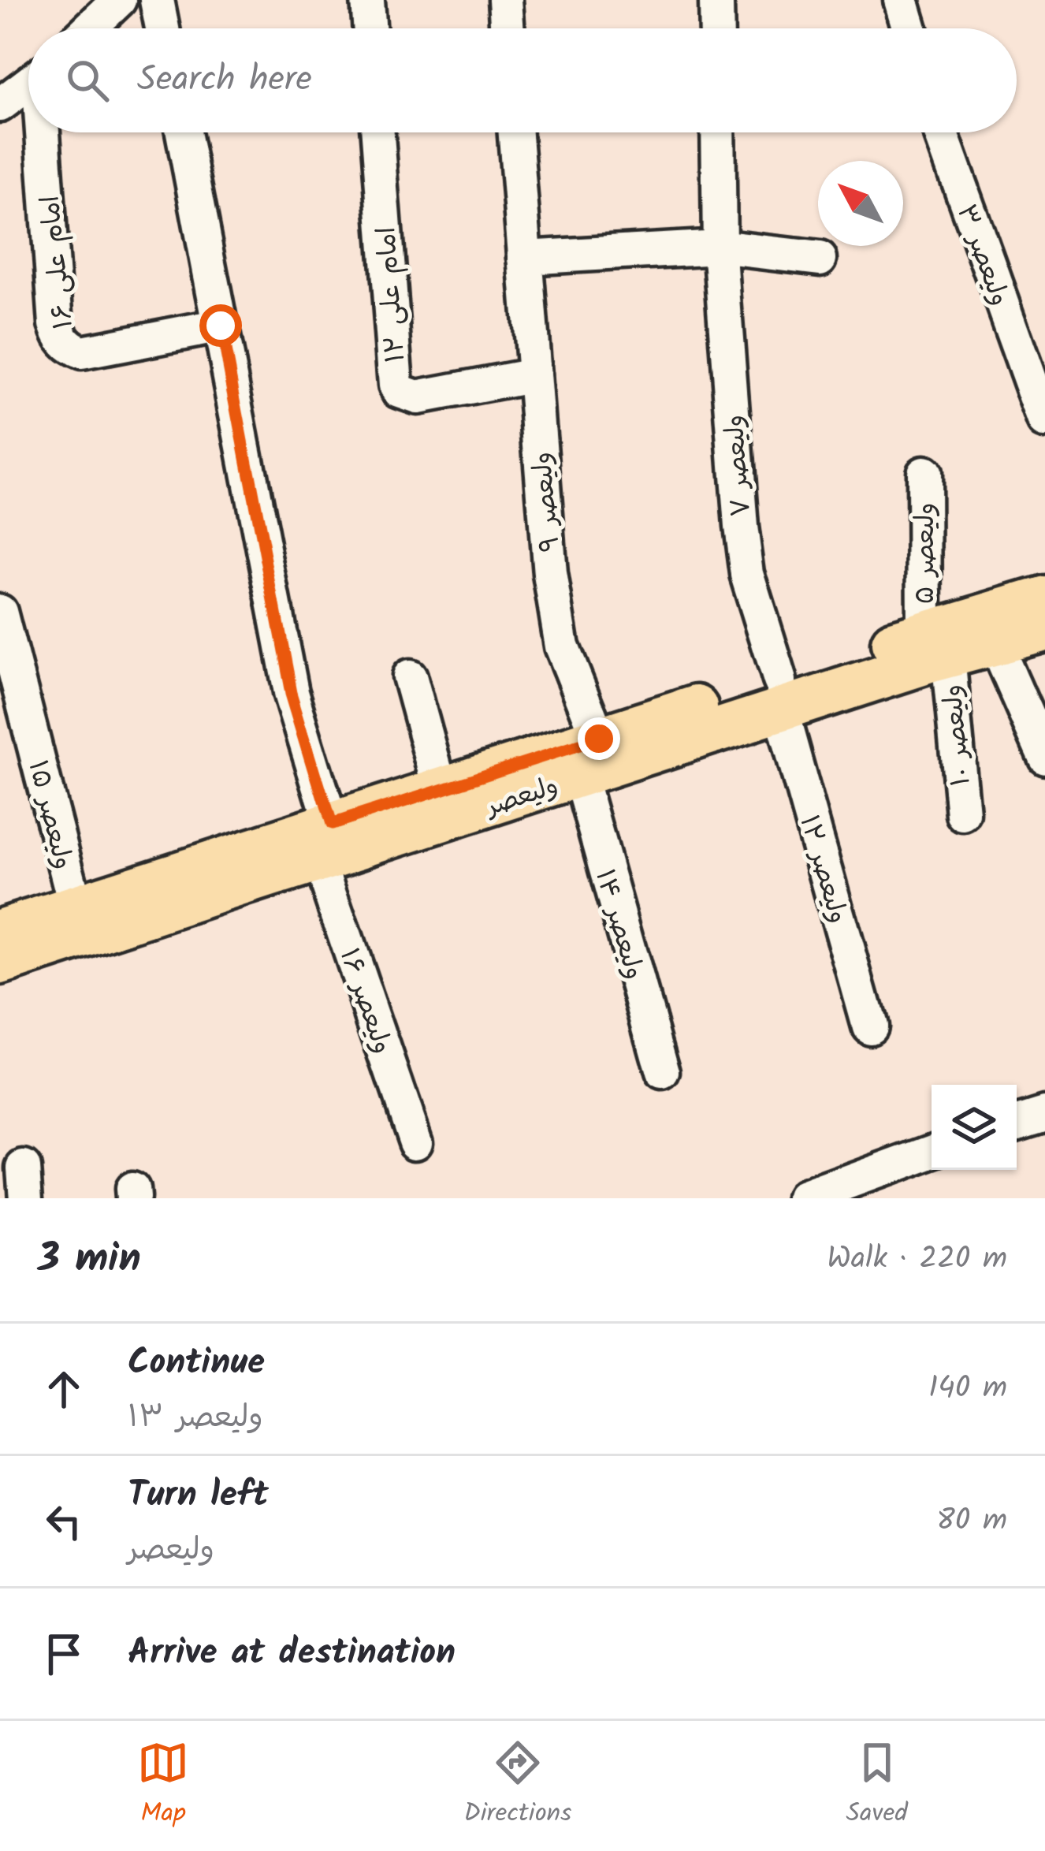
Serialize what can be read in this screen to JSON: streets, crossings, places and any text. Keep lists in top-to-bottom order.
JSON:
{
  "streets": {
    "main road": ["ولیعصر"],
    "street": [
      "ولیعصر ۳",
      "امام علی ۱۶",
      "امام علی ۱۲",
      "ولیعصر ۷",
      "ولیعصر ۹",
      "ولیعصر ۵",
      "ولیعصر ۱۰",
      "ولیعصر ۱۵",
      "ولیعصر ۱۲",
      "ولیعصر ۱۴",
      "ولیعصر ۱۶"
    ]
  },
  "crossings": [
    ["امام علی ۱۶", "ولیعصر ۱۶"],
    ["امام علی ۱۲", "ولیعصر ۹"],
    ["ولیعصر ۷", "ولیعصر"],
    ["ولیعصر ۷", "ولیعصر ۱۲"],
    ["ولیعصر ۹", "ولیعصر"],
    ["ولیعصر ۵", "ولیعصر ۱۰"],
    ["ولیعصر ۵", "ولیعصر"],
    ["ولیعصر ۱۰", "ولیعصر"],
    ["ولیعصر", "ولیعصر ۱۵"],
    ["ولیعصر", "ولیعصر ۱۲"],
    ["ولیعصر", "ولیعصر ۱۴"],
    ["ولیعصر", "ولیعصر ۱۶"]
  ],
  "north": "top left",
  "page": {
    "search": "Search here",
    "heading": ["3 min", "Walk · 220 m"],
    "list": [
      ["Continue", "ولیعصر ۱۳", "140 m"],
      ["Turn left", "ولیعصر", "80 m"],
      "Arrive at destination"
    ],
    "nav": ["Map", "Directions", "Saved"]
  }
}
